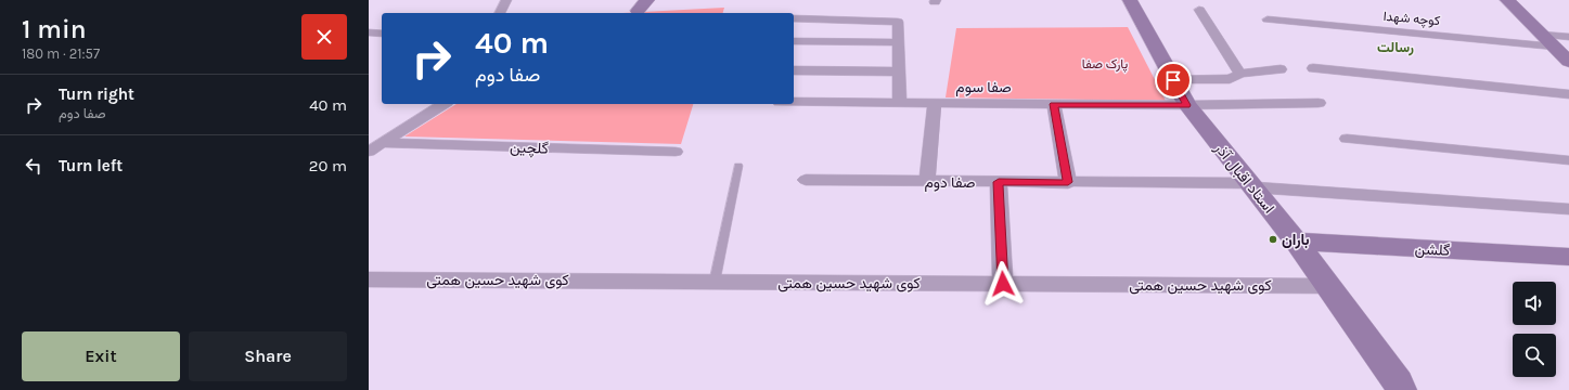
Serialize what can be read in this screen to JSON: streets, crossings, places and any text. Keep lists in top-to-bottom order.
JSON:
{
  "streets": {
    "main road": ["استاد اقبال آذر", "گلشن"],
    "street": [
      "کوچه شهدا",
      "صفا سوم",
      "گلچین",
      "صفا دوم",
      "کوی شهید حسین همتی"
    ]
  },
  "crossings": [
    ["صفا سوم", "استاد اقبال آذر"],
    ["استاد اقبال آذر", "صفا دوم"],
    ["استاد اقبال آذر", "گلشن"],
    ["استاد اقبال آذر", "کوی شهید حسین همتی"]
  ],
  "districts": ["رسالت"],
  "parks": ["پارک صفا"],
  "places": ["باران"],
  "page": {
    "heading": ["1 min", "180 m · 21:57"],
    "turn": ["40 m", "صفا دوم"],
    "list": [
      {
        "name": "Turn right",
        "note": "صفا دوم",
        "value": "40 m"
      },
      {
        "name": "Turn left",
        "value": "20 m"
      }
    ],
    "buttons": ["Exit", "Share"]
  }
}
